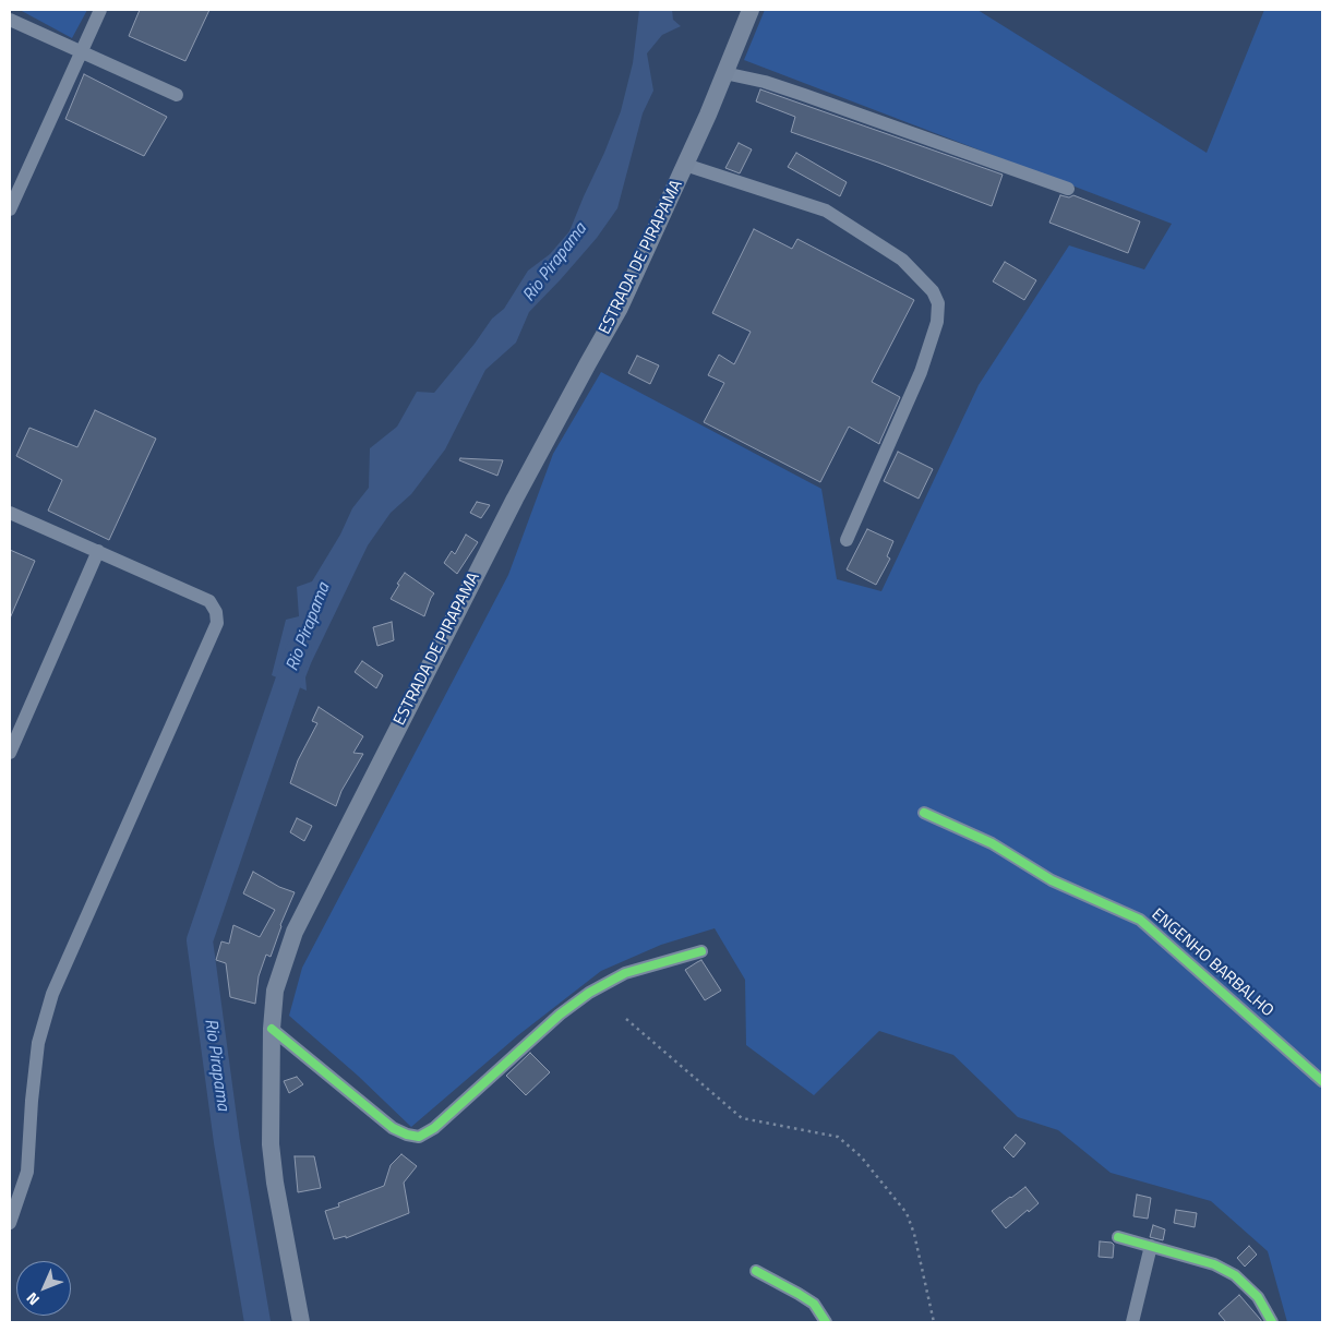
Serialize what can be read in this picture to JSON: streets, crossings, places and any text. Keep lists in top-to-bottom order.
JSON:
{
  "streets": {
    "main road": ["ESTRADA DE PIRAPAMA"],
    "street": ["ENGENHO BARBALHO"]
  },
  "water": ["Rio Pirapama"],
  "north": "bottom left"
}
